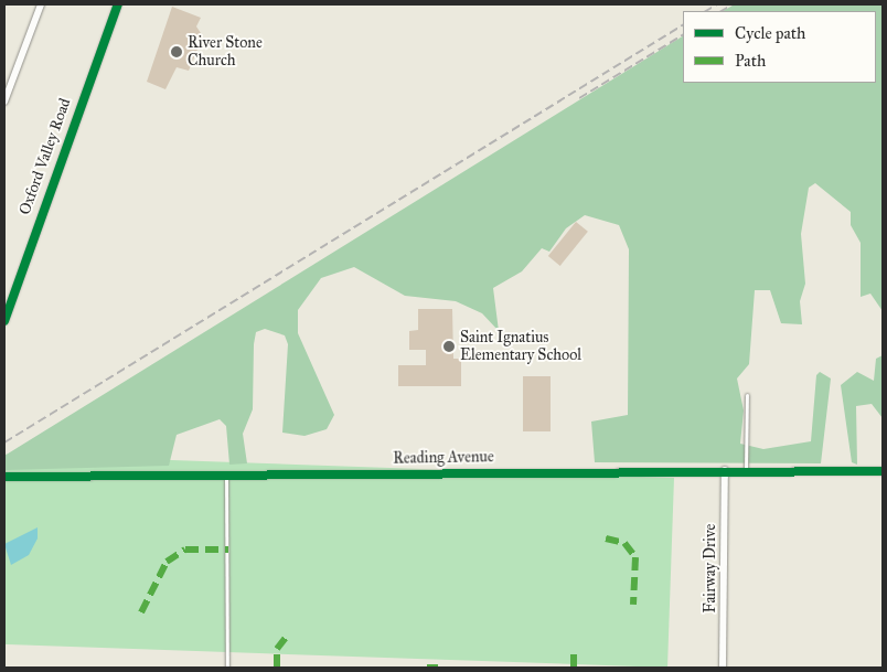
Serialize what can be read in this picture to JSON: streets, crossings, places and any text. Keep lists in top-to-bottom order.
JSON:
{
  "streets": {
    "street": ["Oxford Valley Road", "Reading Avenue", "Fairway Drive"]
  },
  "crossings": [
    ["Reading Avenue", "Fairway Drive"]
  ],
  "places": ["River Stone Church", "Saint Ignatius Elementary School"],
  "legend": ["Cycle path", "Path"]
}
